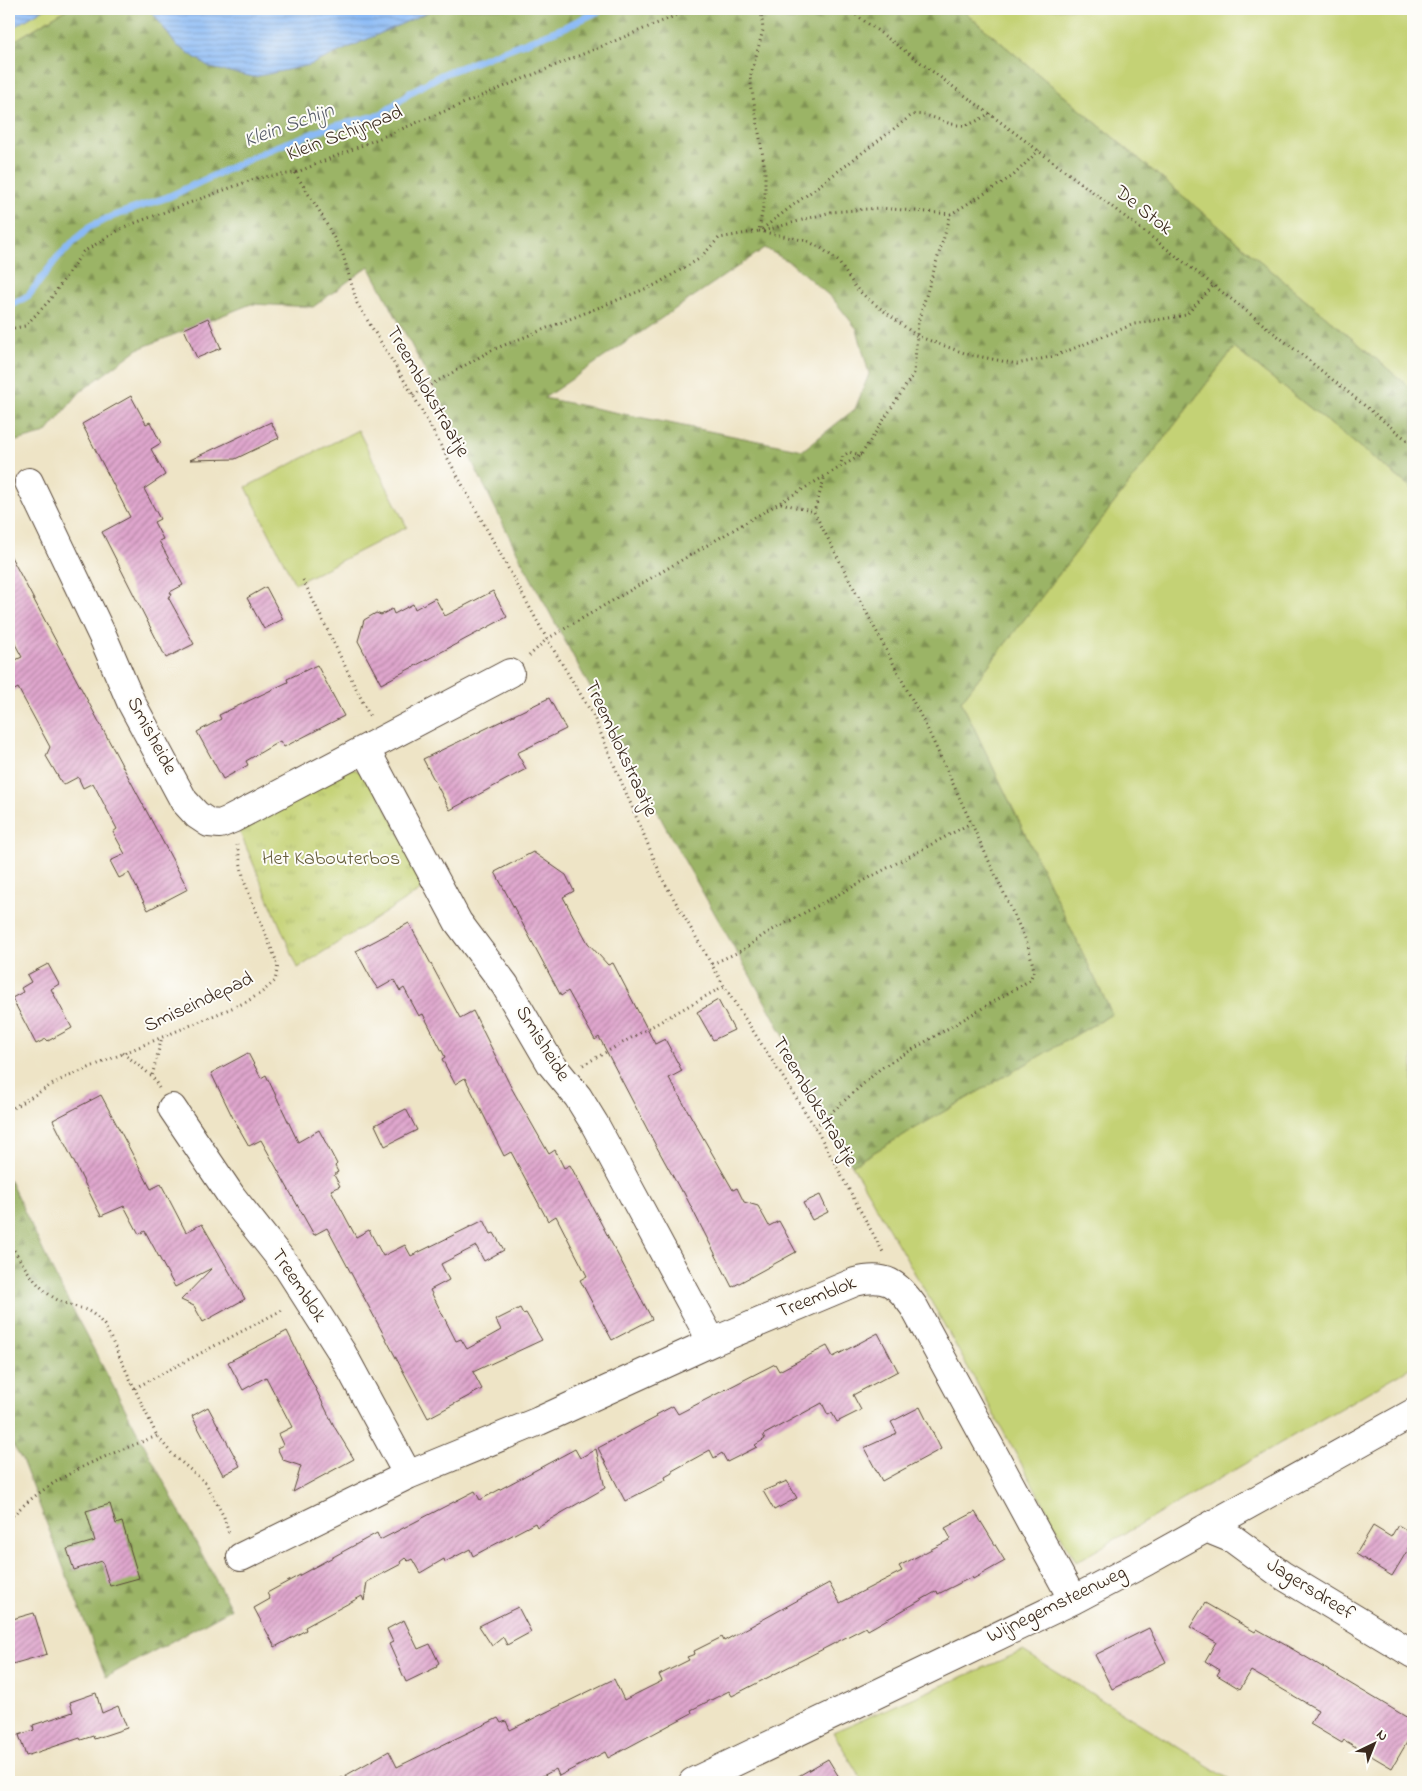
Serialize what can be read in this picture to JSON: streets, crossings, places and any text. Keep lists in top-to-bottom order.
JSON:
{
  "streets": {
    "street": [
      "Smisheide",
      "Treemblok",
      "Jagersdreef",
      "Wijnegemsteenweg"
    ],
    "path": [
      "Klein Schijnpad",
      "De Stok",
      "Treemblokstraatje",
      "Smiseindepad"
    ]
  },
  "crossings": [
    ["Klein Schijnpad", "Treemblokstraatje"],
    ["Smisheide", "Smiseindepad"],
    ["Smisheide", "Treemblok"],
    ["Treemblok", "Wijnegemsteenweg"],
    ["Jagersdreef", "Wijnegemsteenweg"]
  ],
  "water": ["Klein Schijn"],
  "parks": ["Het Kabouterbos"],
  "north": "top right"
}
